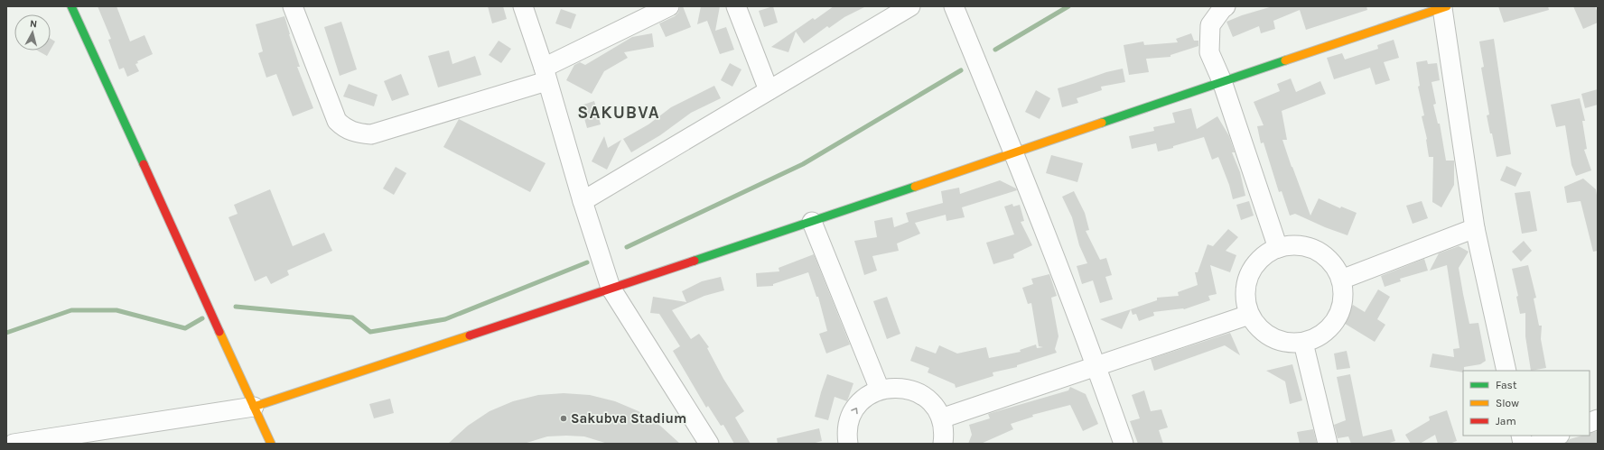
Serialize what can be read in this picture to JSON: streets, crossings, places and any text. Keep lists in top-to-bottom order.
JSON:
{
  "districts": ["SAKUBVA"],
  "places": ["Sakubva Stadium"],
  "legend": ["Fast", "Slow", "Jam"],
  "north": "top"
}
